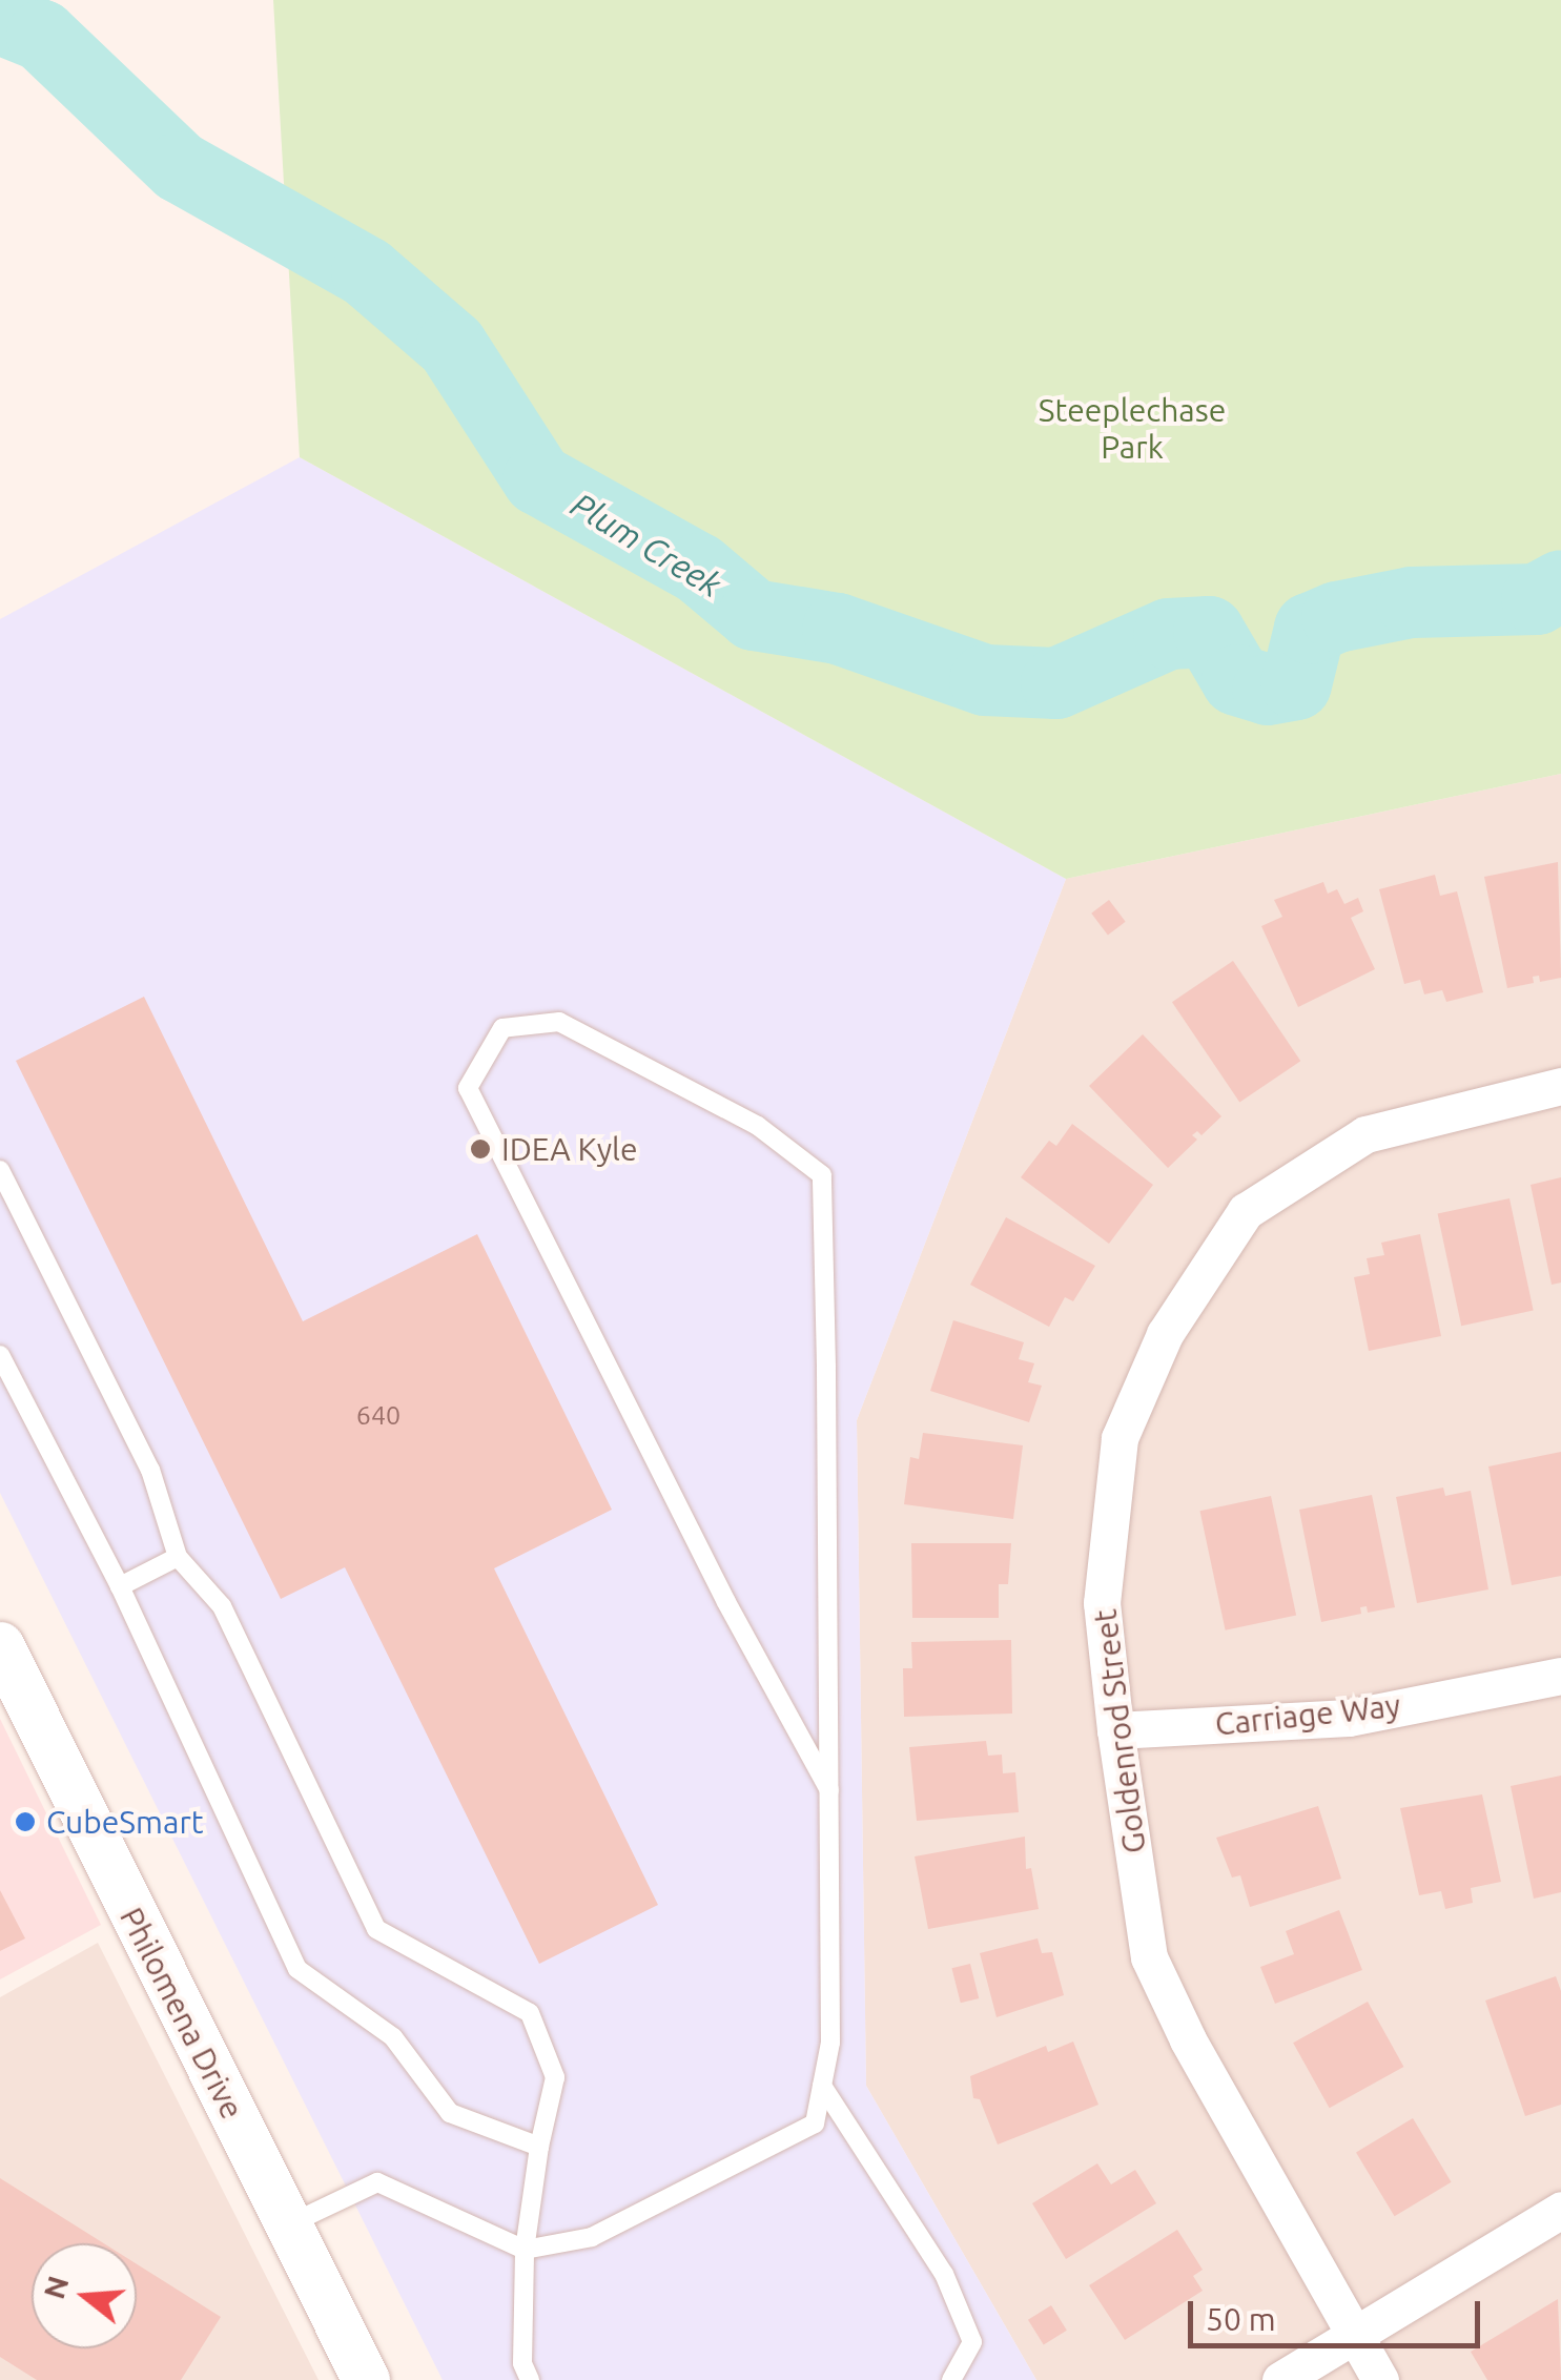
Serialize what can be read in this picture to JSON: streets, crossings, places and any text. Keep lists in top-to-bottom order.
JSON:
{
  "streets": {
    "street": ["Carriage Way", "Goldenrod Street", "Philomena Drive"]
  },
  "crossings": [
    ["Carriage Way", "Goldenrod Street"]
  ],
  "water": ["Plum Creek"],
  "parks": ["Steeplechase Park"],
  "places": ["IDEA Kyle", "CubeSmart"],
  "house_numbers": ["640"],
  "scale_bar": "50 m",
  "north": "left"
}
